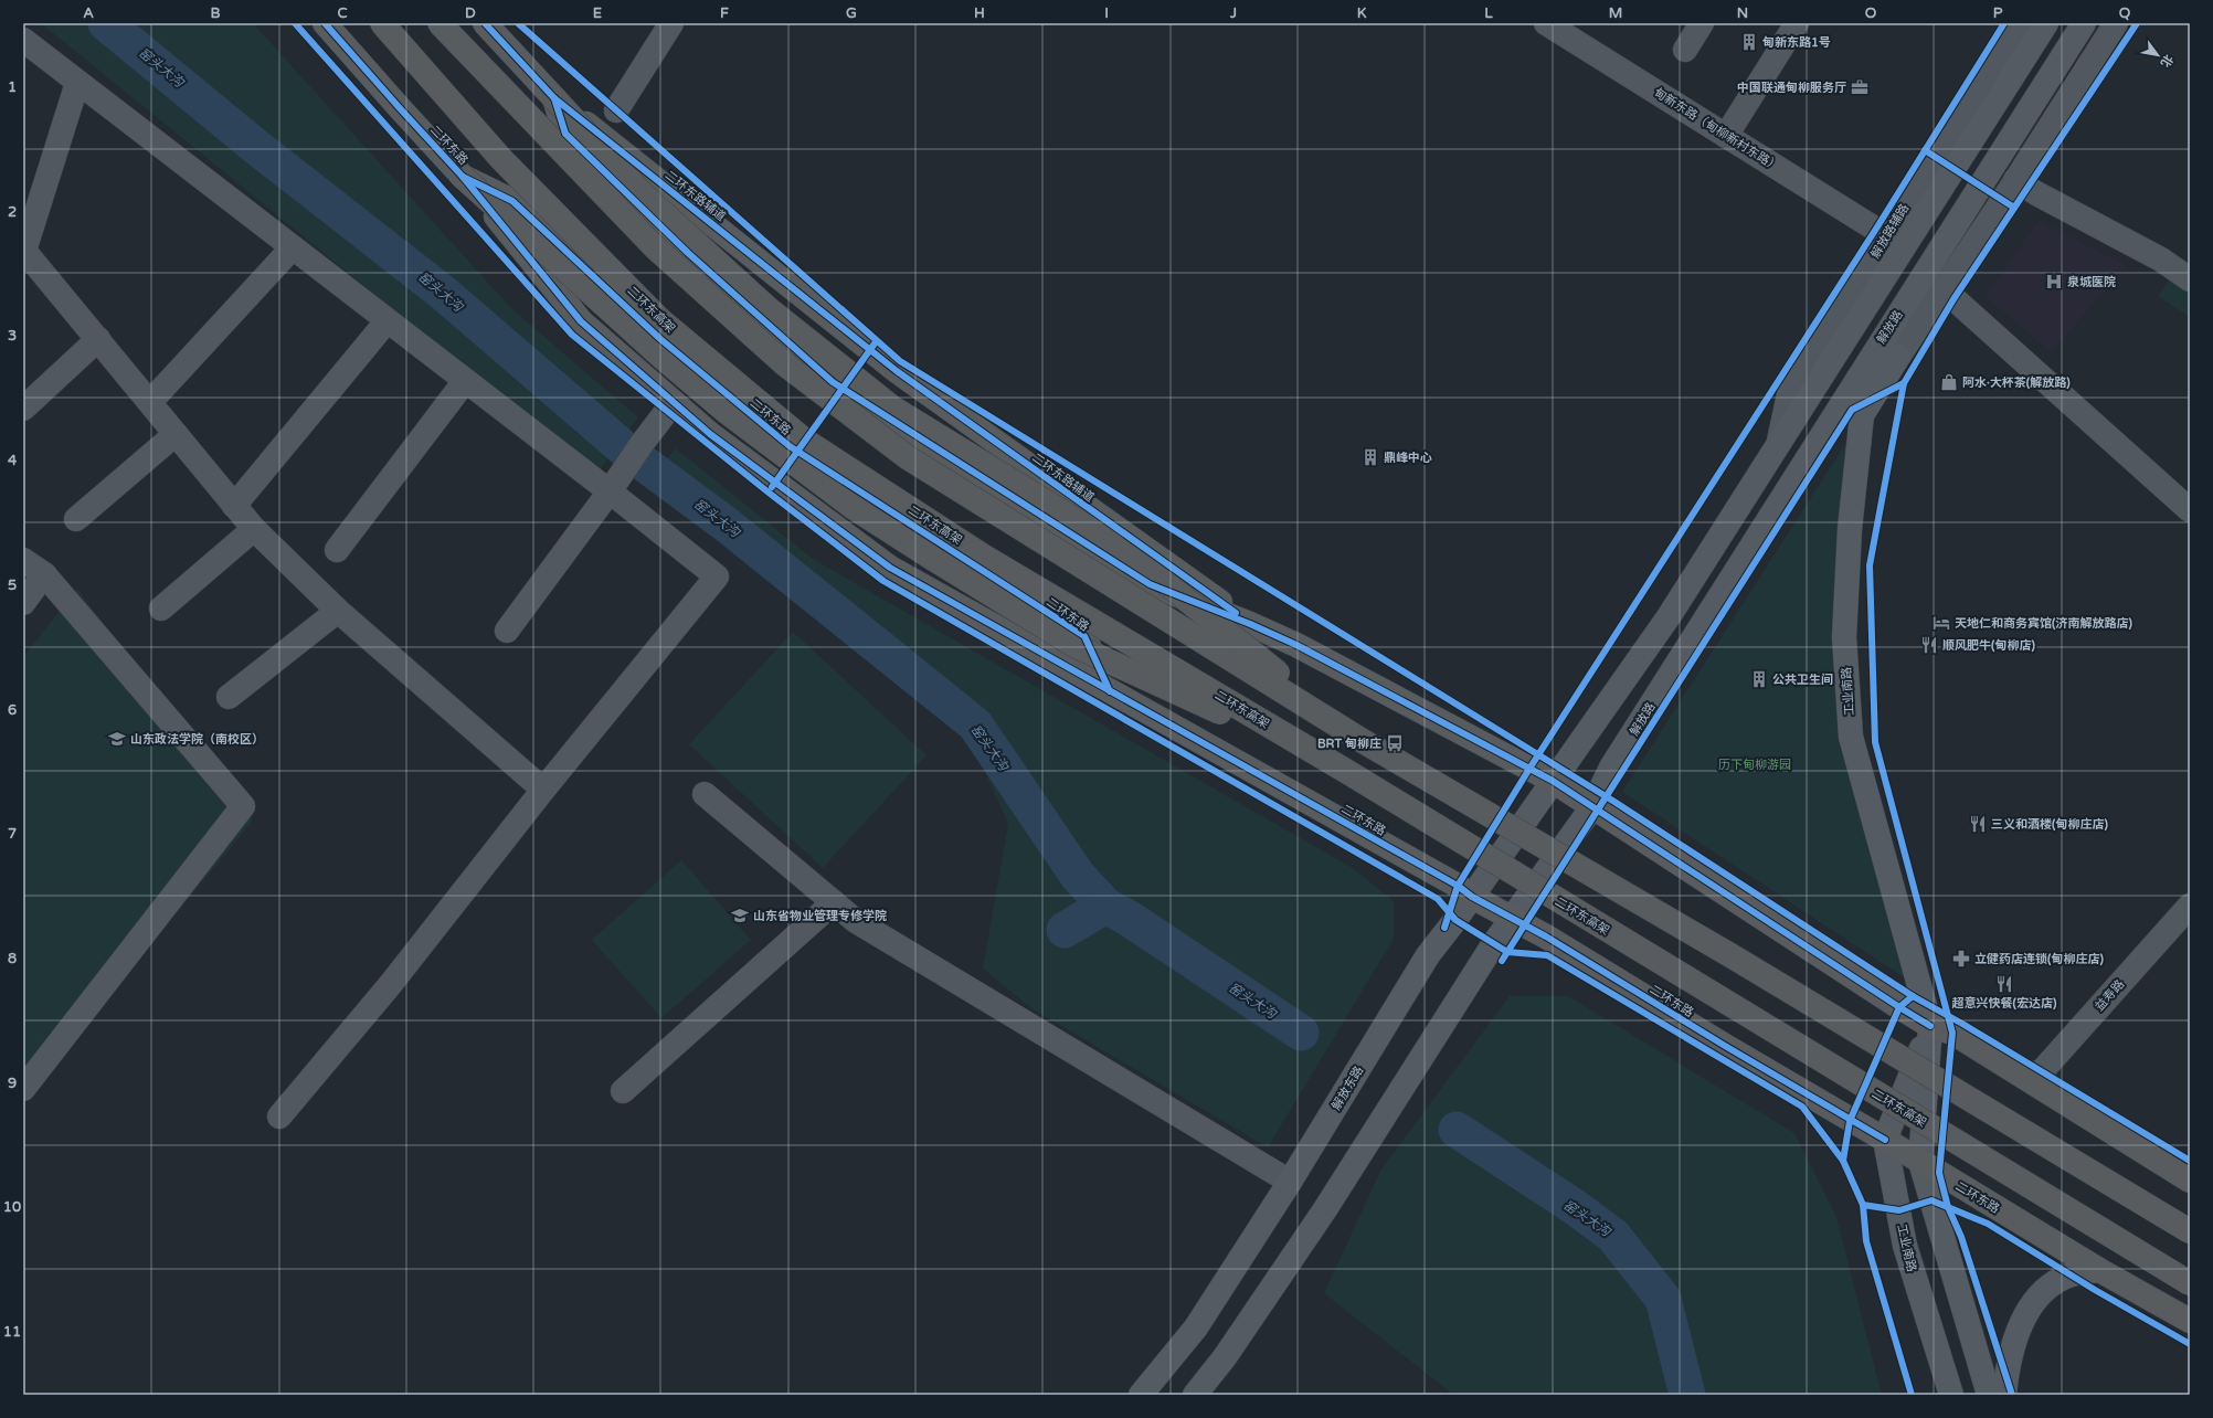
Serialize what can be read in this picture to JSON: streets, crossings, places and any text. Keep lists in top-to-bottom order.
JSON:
{
  "streets": {
    "highway": ["二环东路", "二环东路辅道", "二环东高架"],
    "main road": ["解放路", "工业南路", "解放东路"],
    "street": ["甸新东路（甸柳新村东路）", "解放路辅路", "益寿路"]
  },
  "crossings": [
    ["甸新东路（甸柳新村东路）", "解放路辅路"],
    ["二环东路", "工业南路"],
    ["二环东路", "解放东路"]
  ],
  "water": ["窑头大沟"],
  "parks": ["历下甸柳游园"],
  "places": {
    "building": ["甸新东路1号", "鼎峰中心", "公共卫生间"],
    "office": ["中国联通甸柳服务厅"],
    "hospital": ["泉城医院"],
    "shop": ["阿水·大杯茶(解放路)"],
    "hotel": ["天地仁和商务宾馆(济南解放路店)"],
    "restaurant": ["顺风肥牛(甸柳店)", "三义和酒楼(甸柳庄店)", "超意兴快餐(宏达店)"],
    "school or university": ["山东政法学院（南校区）", "山东省物业管理专修学院"],
    "bus stop": ["BRT 甸柳庄"],
    "pharmacy": ["立健药店连锁(甸柳庄店)"]
  },
  "north": "bottom right",
  "grid": {
    "columns": [
      "A",
      "B",
      "C",
      "D",
      "E",
      "F",
      "G",
      "H",
      "I",
      "J",
      "K",
      "L",
      "M",
      "N",
      "O",
      "P",
      "Q"
    ],
    "rows": [
      "1",
      "2",
      "3",
      "4",
      "5",
      "6",
      "7",
      "8",
      "9",
      "10",
      "11"
    ]
  }
}
